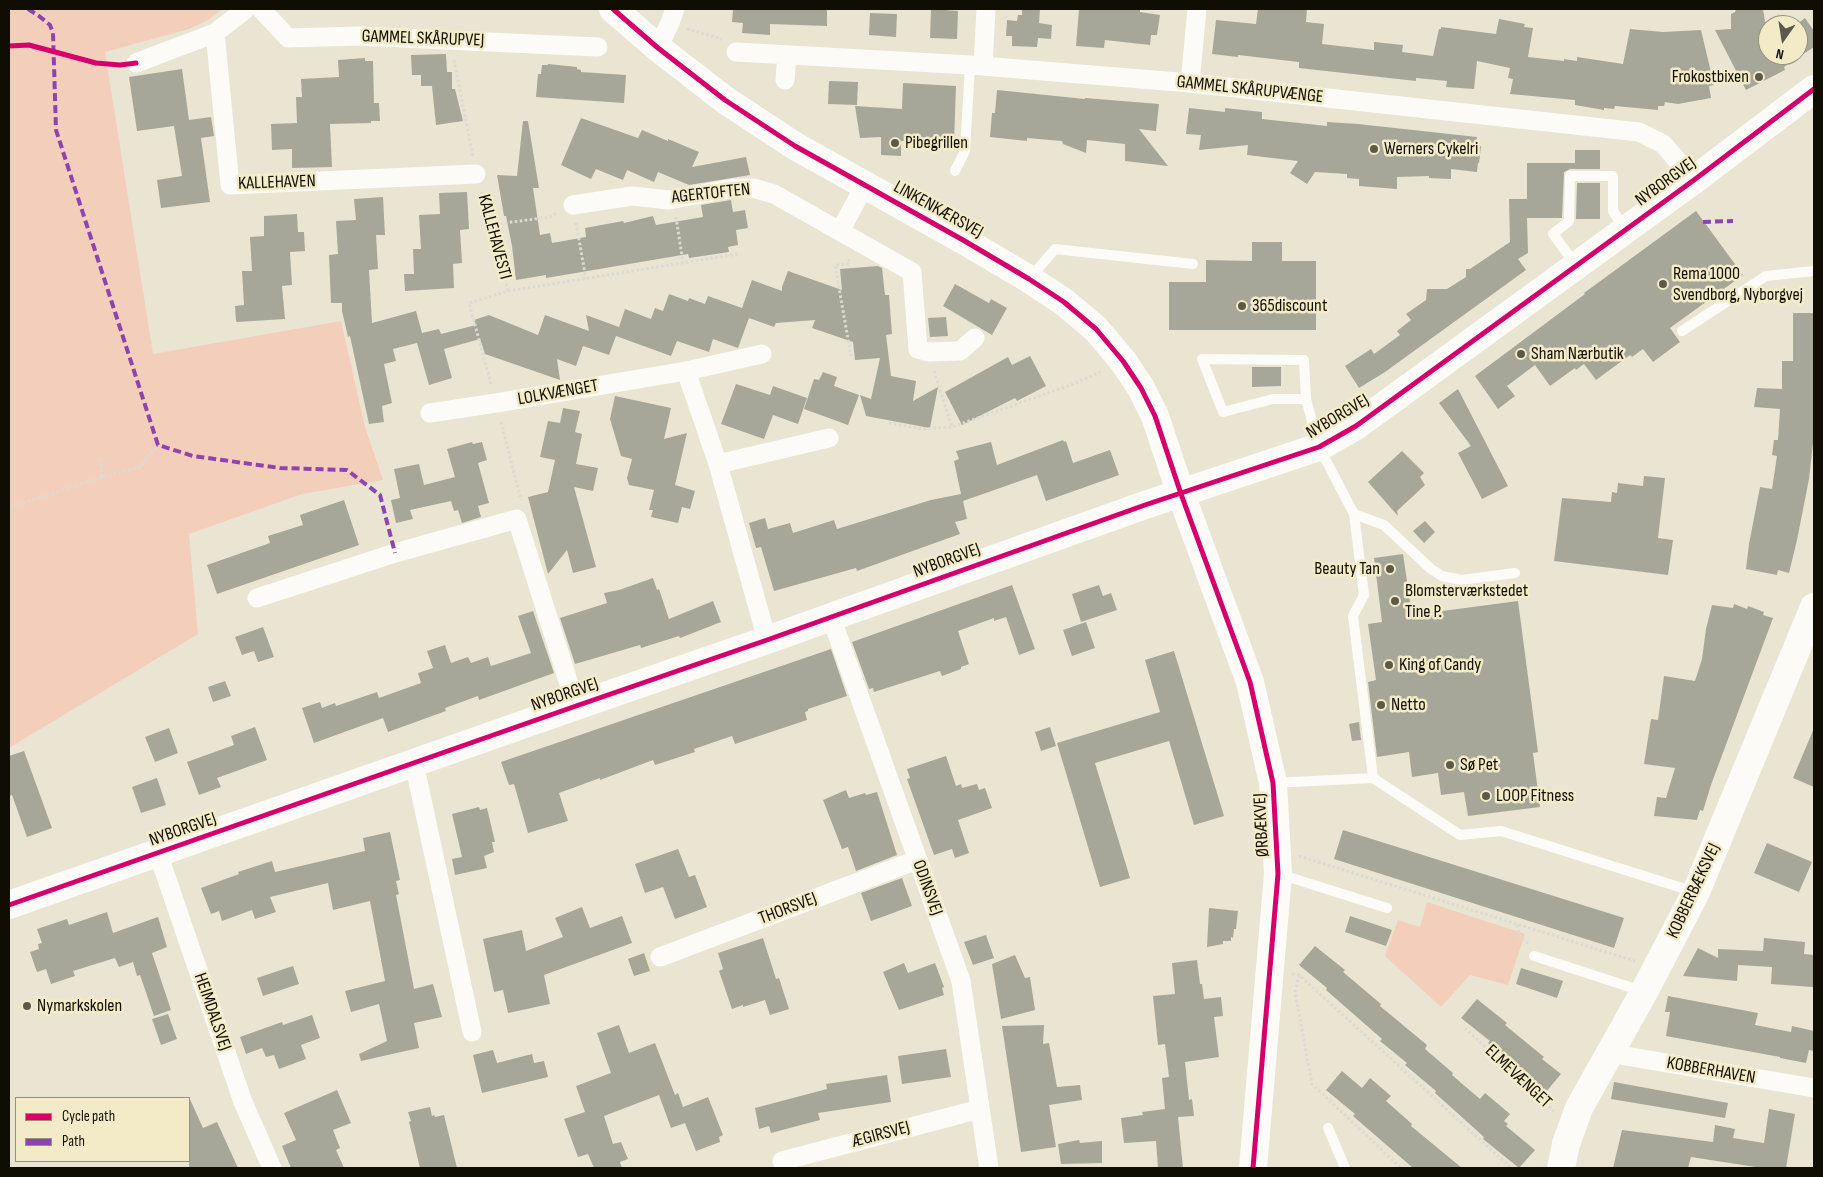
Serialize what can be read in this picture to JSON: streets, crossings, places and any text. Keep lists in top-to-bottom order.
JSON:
{
  "streets": {
    "street": [
      "GAMMEL SKÅRUPVEJ",
      "GAMMEL SKÅRUPVÆNGE",
      "NYBORGVEJ",
      "KALLEHAVEN",
      "AGERTOFTEN",
      "LINKENKÆRSVEJ",
      "LOLKVÆNGET",
      "ØRBÆKVEJ",
      "ODINSVEJ",
      "KOBBERBÆKSVEJ",
      "THORSVEJ",
      "HEIMDALSVEJ",
      "KOBBERHAVEN",
      "ÆGIRSVEJ"
    ],
    "path": ["KALLEHAVESTI", "ELMEVÆNGET"]
  },
  "crossings": [
    ["GAMMEL SKÅRUPVEJ", "KALLEHAVESTI"],
    ["GAMMEL SKÅRUPVÆNGE", "NYBORGVEJ"],
    ["NYBORGVEJ", "LINKENKÆRSVEJ"],
    ["NYBORGVEJ", "KALLEHAVESTI"],
    ["NYBORGVEJ", "ØRBÆKVEJ"],
    ["NYBORGVEJ", "ODINSVEJ"],
    ["NYBORGVEJ", "HEIMDALSVEJ"],
    ["KALLEHAVEN", "KALLEHAVESTI"],
    ["LINKENKÆRSVEJ", "ØRBÆKVEJ"],
    ["KALLEHAVESTI", "LOLKVÆNGET"],
    ["ODINSVEJ", "THORSVEJ"],
    ["ODINSVEJ", "ÆGIRSVEJ"],
    ["KOBBERBÆKSVEJ", "KOBBERHAVEN"],
    ["KOBBERBÆKSVEJ", "ELMEVÆNGET"]
  ],
  "places": [
    "Frokostbixen",
    "Pibegrillen",
    "Werners Cykelri",
    "Rema 1000 Svendborg, Nyborgvej",
    "365discount",
    "Sham Nærbutik",
    "Beauty Tan",
    "Blomsterværkstedet Tine P.",
    "King of Candy",
    "Netto",
    "Sø Pet",
    "LOOP Fitness",
    "Nymarkskolen"
  ],
  "legend": ["Cycle path", "Path"],
  "north": "bottom"
}
